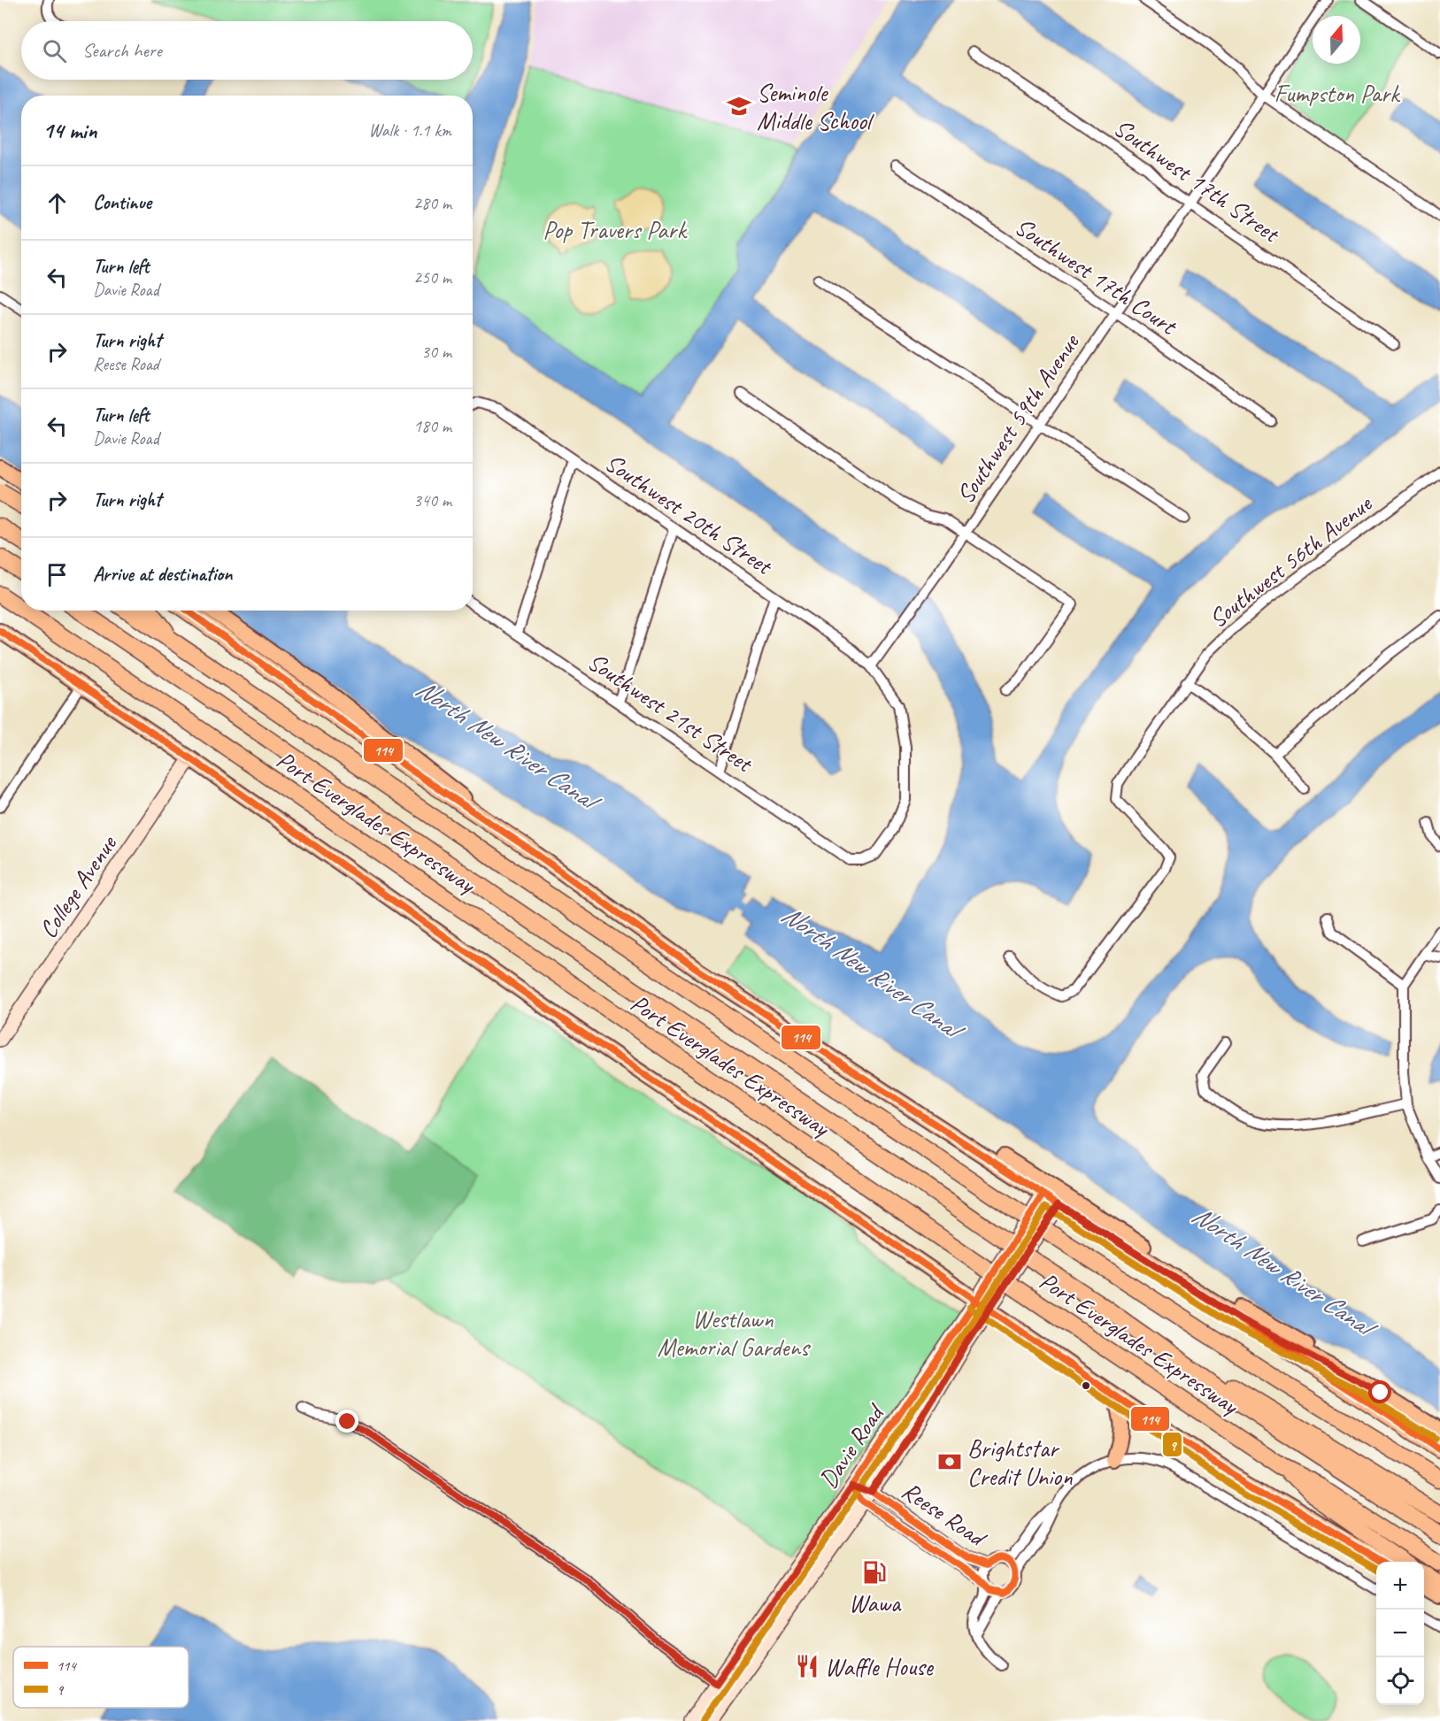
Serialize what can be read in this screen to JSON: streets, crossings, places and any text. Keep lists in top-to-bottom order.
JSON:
{
  "streets": {
    "highway": ["Port Everglades Expressway"],
    "main road": ["College Avenue", "Davie Road"],
    "street": [
      "Southwest 17th Street",
      "Southwest 17th Court",
      "Southwest 59th Avenue",
      "Southwest 20th Street",
      "Southwest 56th Avenue",
      "Southwest 21st Street",
      "Reese Road"
    ]
  },
  "crossings": [
    ["Southwest 17th Street", "Southwest 59th Avenue"],
    ["Southwest 17th Court", "Southwest 59th Avenue"],
    ["Southwest 59th Avenue", "Southwest 20th Street"],
    ["Southwest 59th Avenue", "Southwest 21st Street"],
    ["Southwest 20th Street", "Southwest 21st Street"],
    ["Davie Road", "Reese Road"]
  ],
  "water": ["North New River Canal"],
  "parks": ["Fumpston Park", "Pop Travers Park", "Westlawn Memorial Gardens"],
  "places": {
    "school or university": ["Seminole Middle School"],
    "bank": ["Brightstar Credit Union"],
    "fuel station": ["Wawa"],
    "restaurant": ["Waffle House"]
  },
  "lines": ["transit line 114", "transit line 9"],
  "legend": ["114", "9"],
  "north": "top",
  "page": {
    "search": "Search here",
    "heading": ["14 min", "Walk · 1.1 km"],
    "list": [
      ["Continue", "280 m"],
      ["Turn left", "Davie Road", "250 m"],
      ["Turn right", "Reese Road", "30 m"],
      ["Turn left", "Davie Road", "180 m"],
      ["Turn right", "340 m"],
      "Arrive at destination"
    ],
    "map_buttons": ["+", "−"]
  }
}
